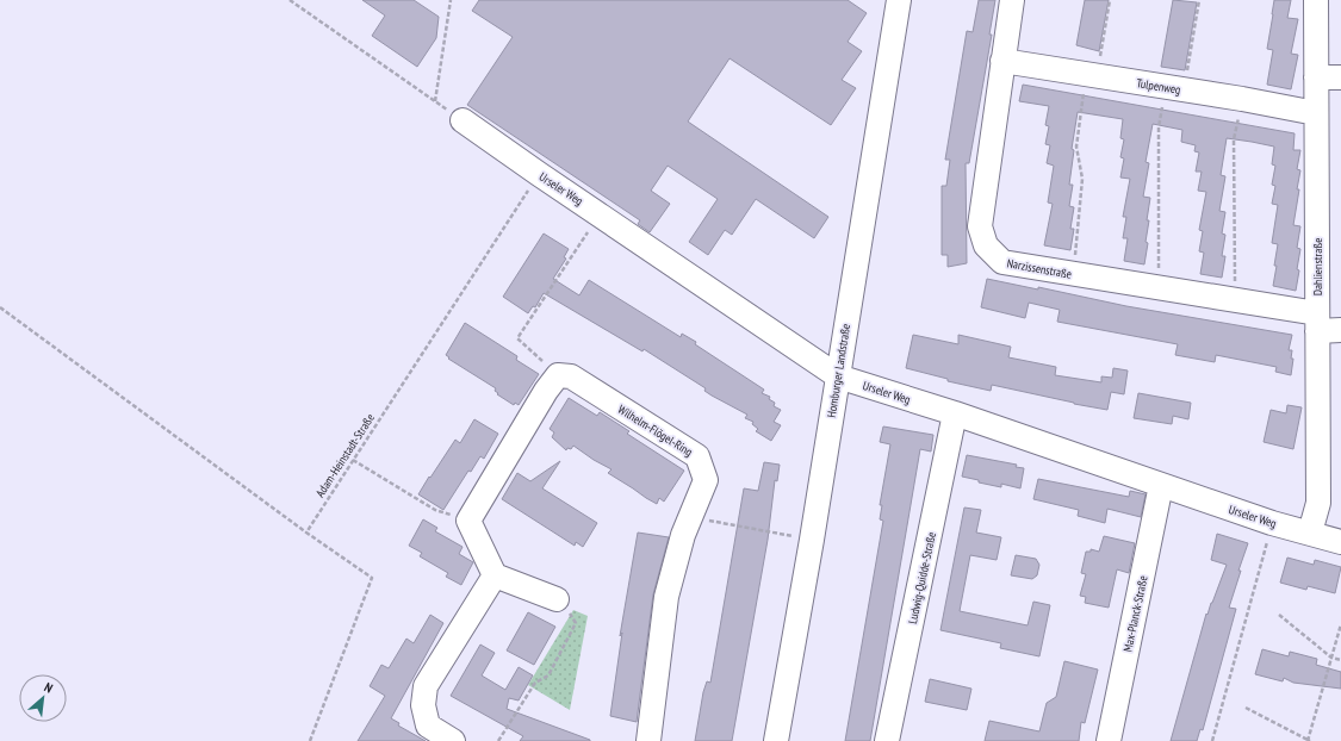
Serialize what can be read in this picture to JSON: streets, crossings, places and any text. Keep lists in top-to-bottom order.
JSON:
{
  "streets": {
    "street": [
      "Tulpenweg",
      "Urseler Weg",
      "Dahlienstraße",
      "Narzissenstraße",
      "Homburger Landstraße",
      "Wilhelm-Flögel-Ring",
      "Ludwig-Quidde-Straße",
      "Max-Planck-Straße"
    ],
    "path": ["Adam-Heinstadt-Straße"]
  },
  "crossings": [
    ["Tulpenweg", "Dahlienstraße"],
    ["Tulpenweg", "Narzissenstraße"],
    ["Urseler Weg", "Dahlienstraße"],
    ["Urseler Weg", "Homburger Landstraße"],
    ["Urseler Weg", "Adam-Heinstadt-Straße"],
    ["Urseler Weg", "Ludwig-Quidde-Straße"],
    ["Urseler Weg", "Max-Planck-Straße"],
    ["Dahlienstraße", "Narzissenstraße"]
  ],
  "north": "top right"
}
